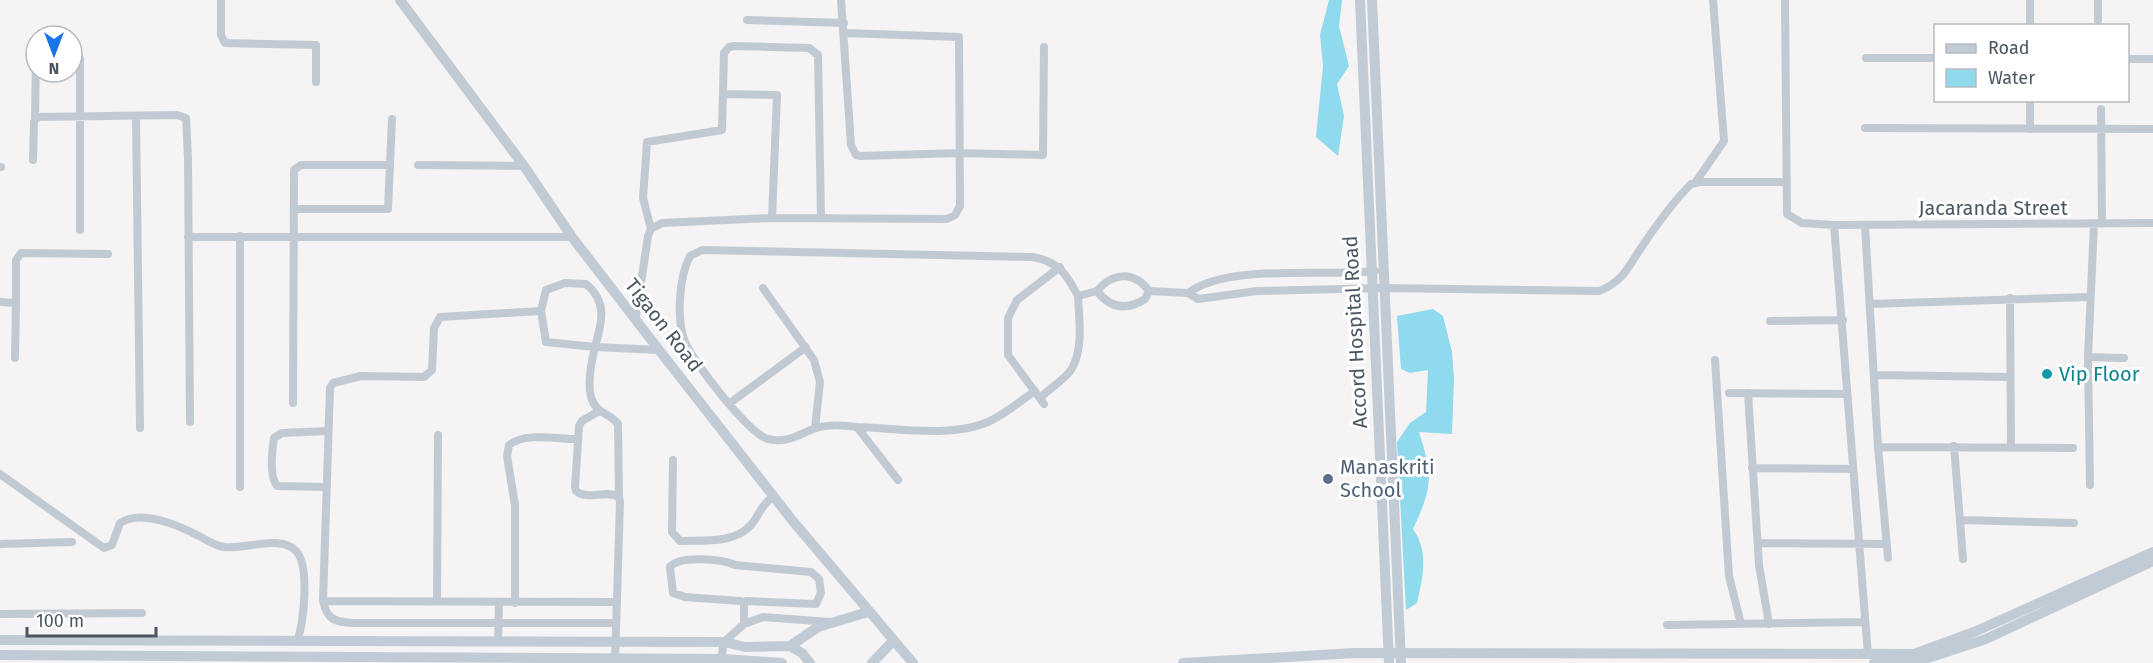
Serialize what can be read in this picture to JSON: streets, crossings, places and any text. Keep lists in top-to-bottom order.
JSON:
{
  "streets": {
    "street": ["Jacaranda Street", "Tigaon Road", "Accord Hospital Road"]
  },
  "places": ["Vip Floor", "Manaskriti School"],
  "legend": ["Road", "Water"],
  "scale_bar": "100 m",
  "north": "bottom"
}
